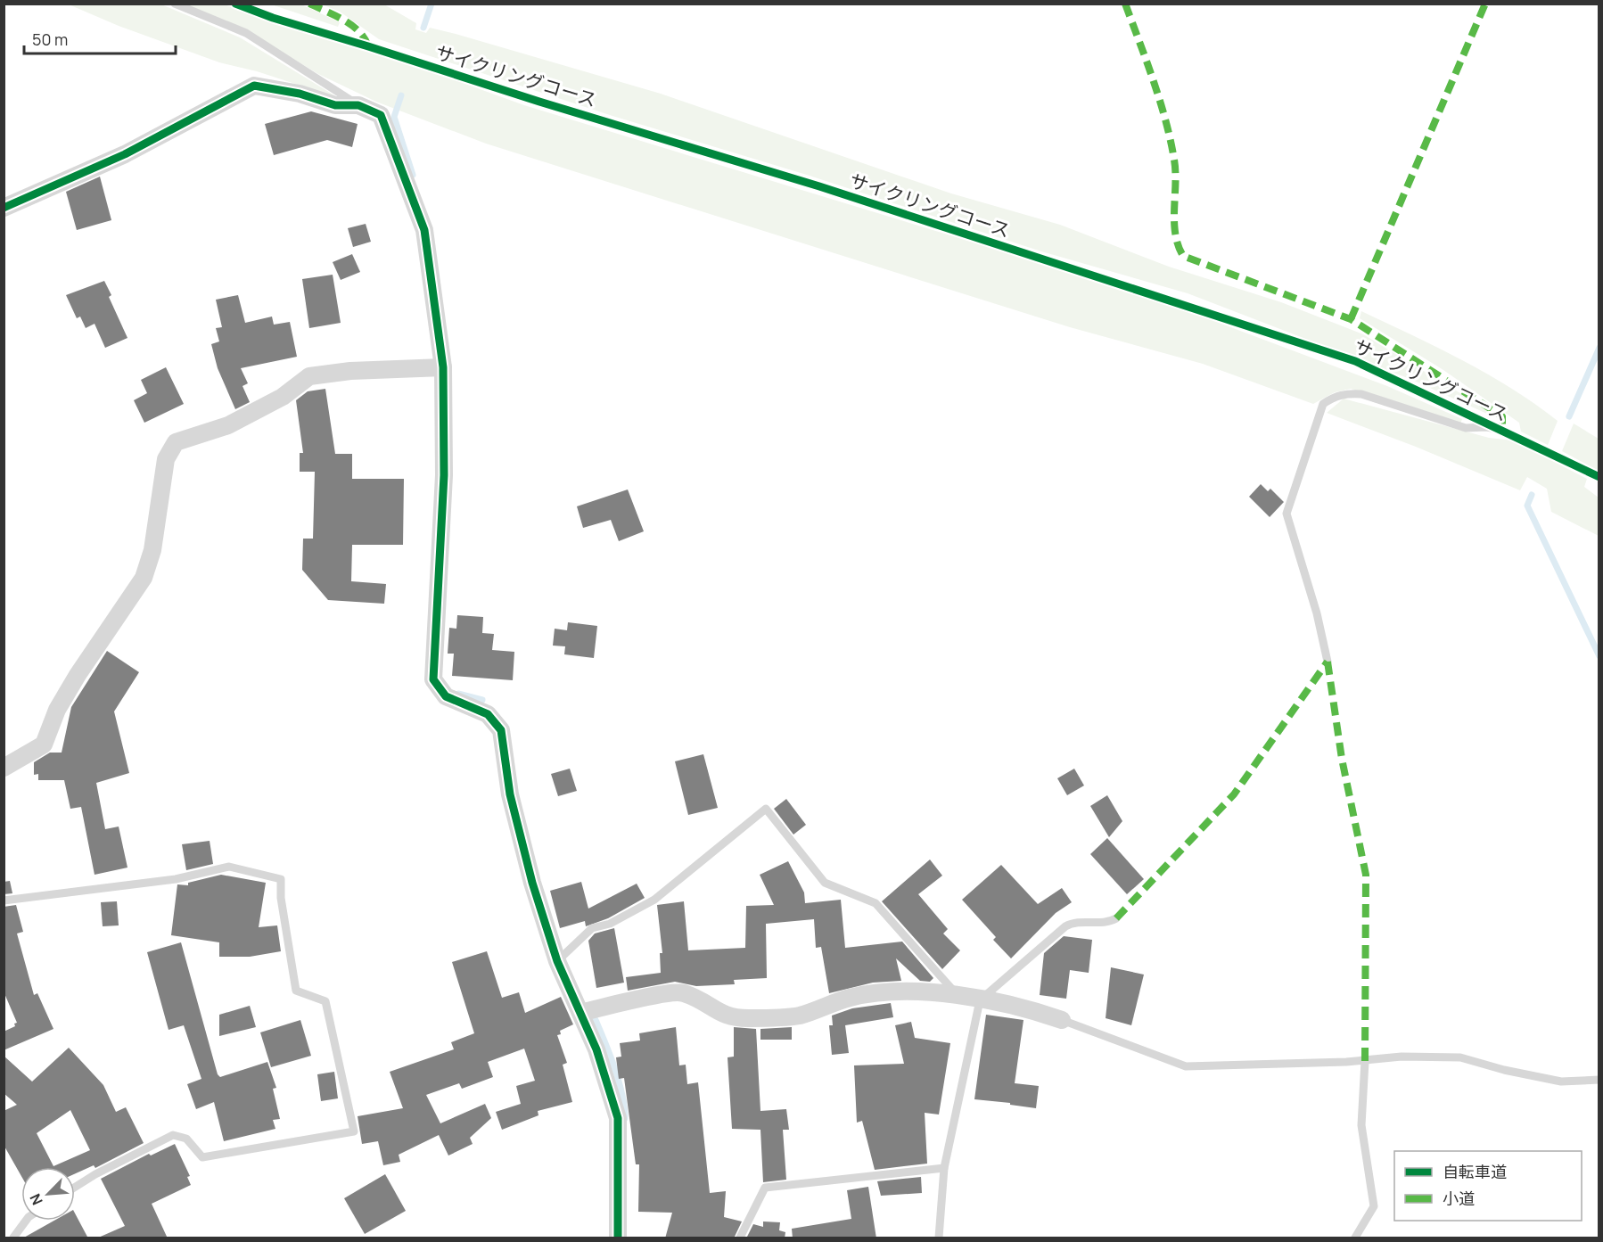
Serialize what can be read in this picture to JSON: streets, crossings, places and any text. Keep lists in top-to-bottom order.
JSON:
{
  "streets": {
    "cycle path": ["サイクリングコース"]
  },
  "legend": ["自転車道", "小道"],
  "scale_bar": "50 m",
  "north": "bottom left"
}
